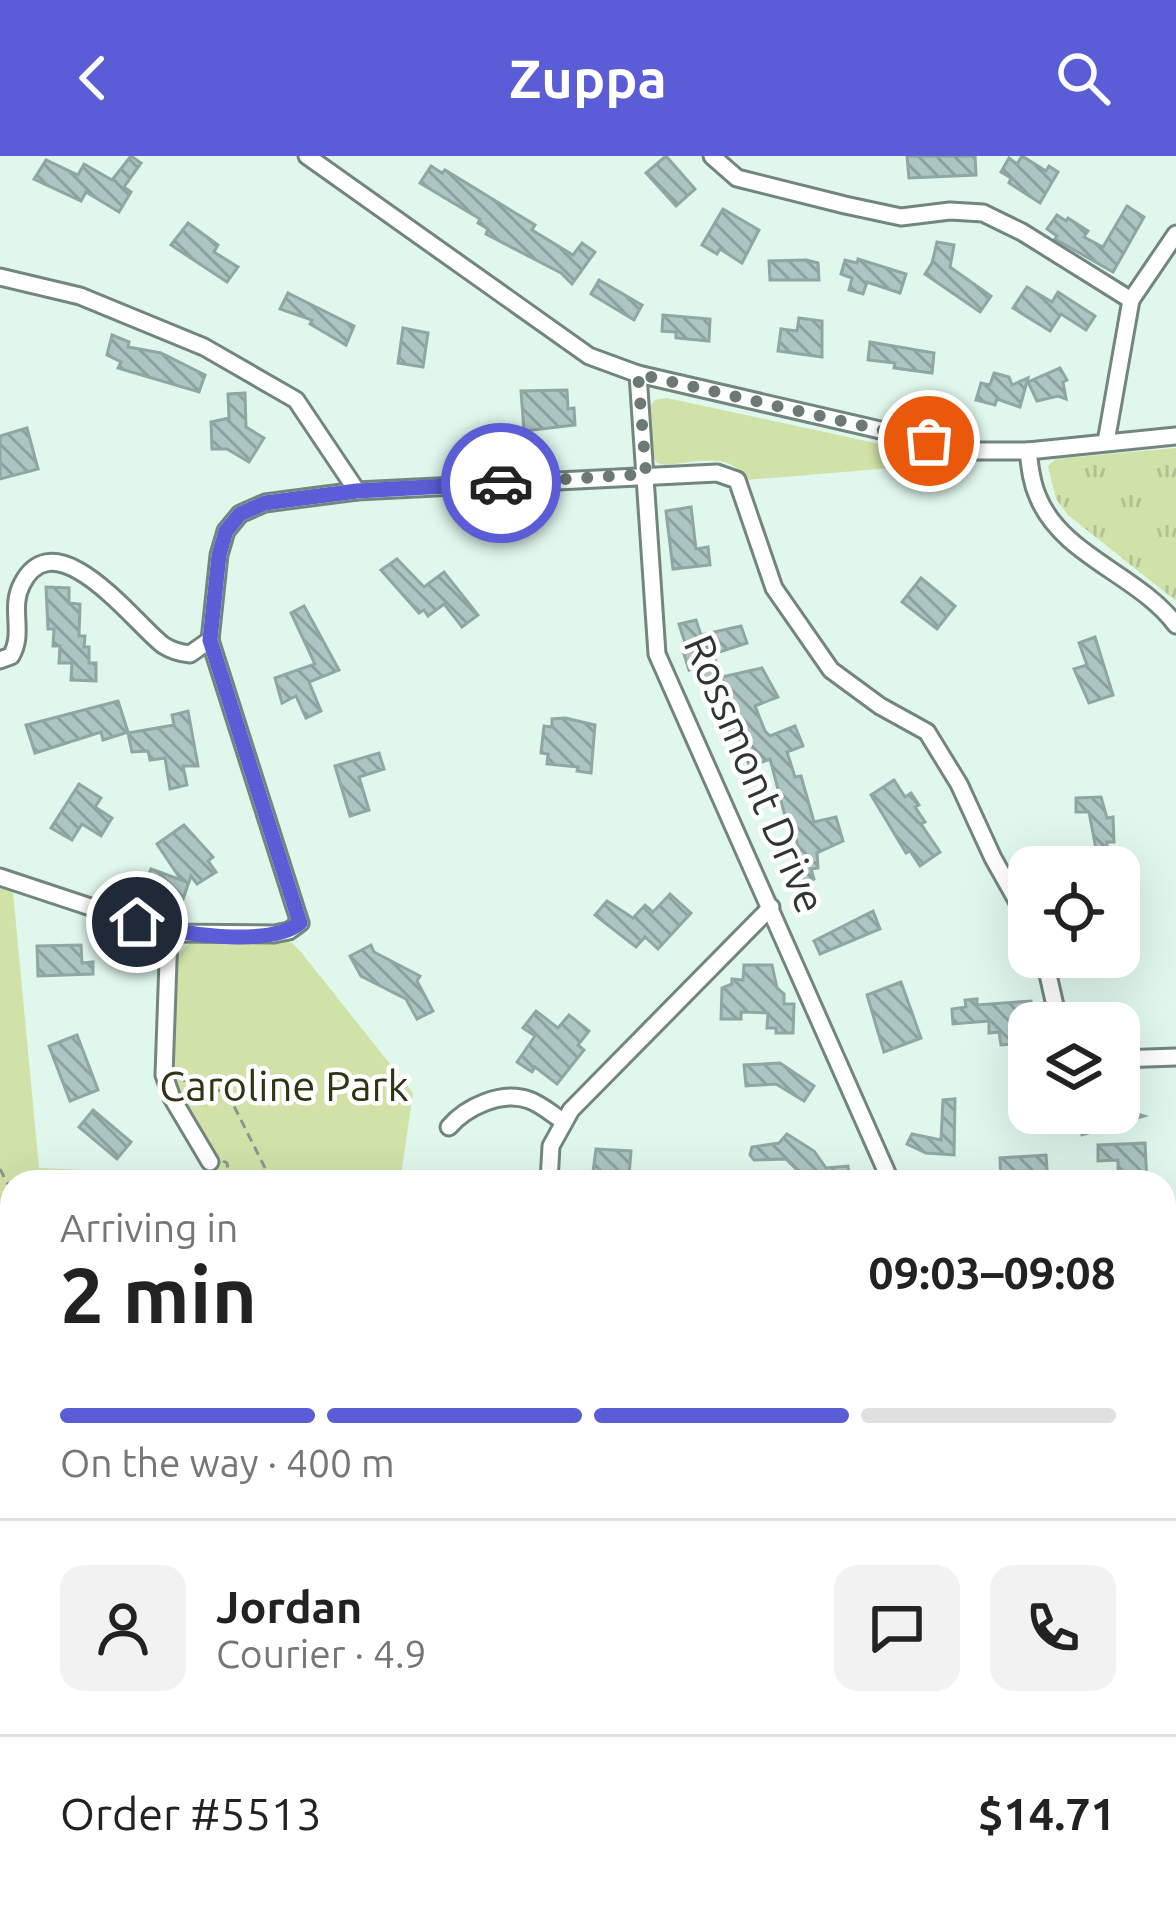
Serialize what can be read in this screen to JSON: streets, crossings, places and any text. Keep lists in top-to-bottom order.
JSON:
{
  "streets": {
    "street": ["Rossmont Drive"]
  },
  "parks": ["Caroline Park"],
  "page": {
    "header": "Zuppa",
    "heading": ["2 min", "Arriving in", "09:03–09:08"],
    "panel": [
      "Jordan",
      "Courier · 4.9",
      "Order #5513",
      "$14.71"
    ],
    "bar": "On the way · 400 m"
  }
}
